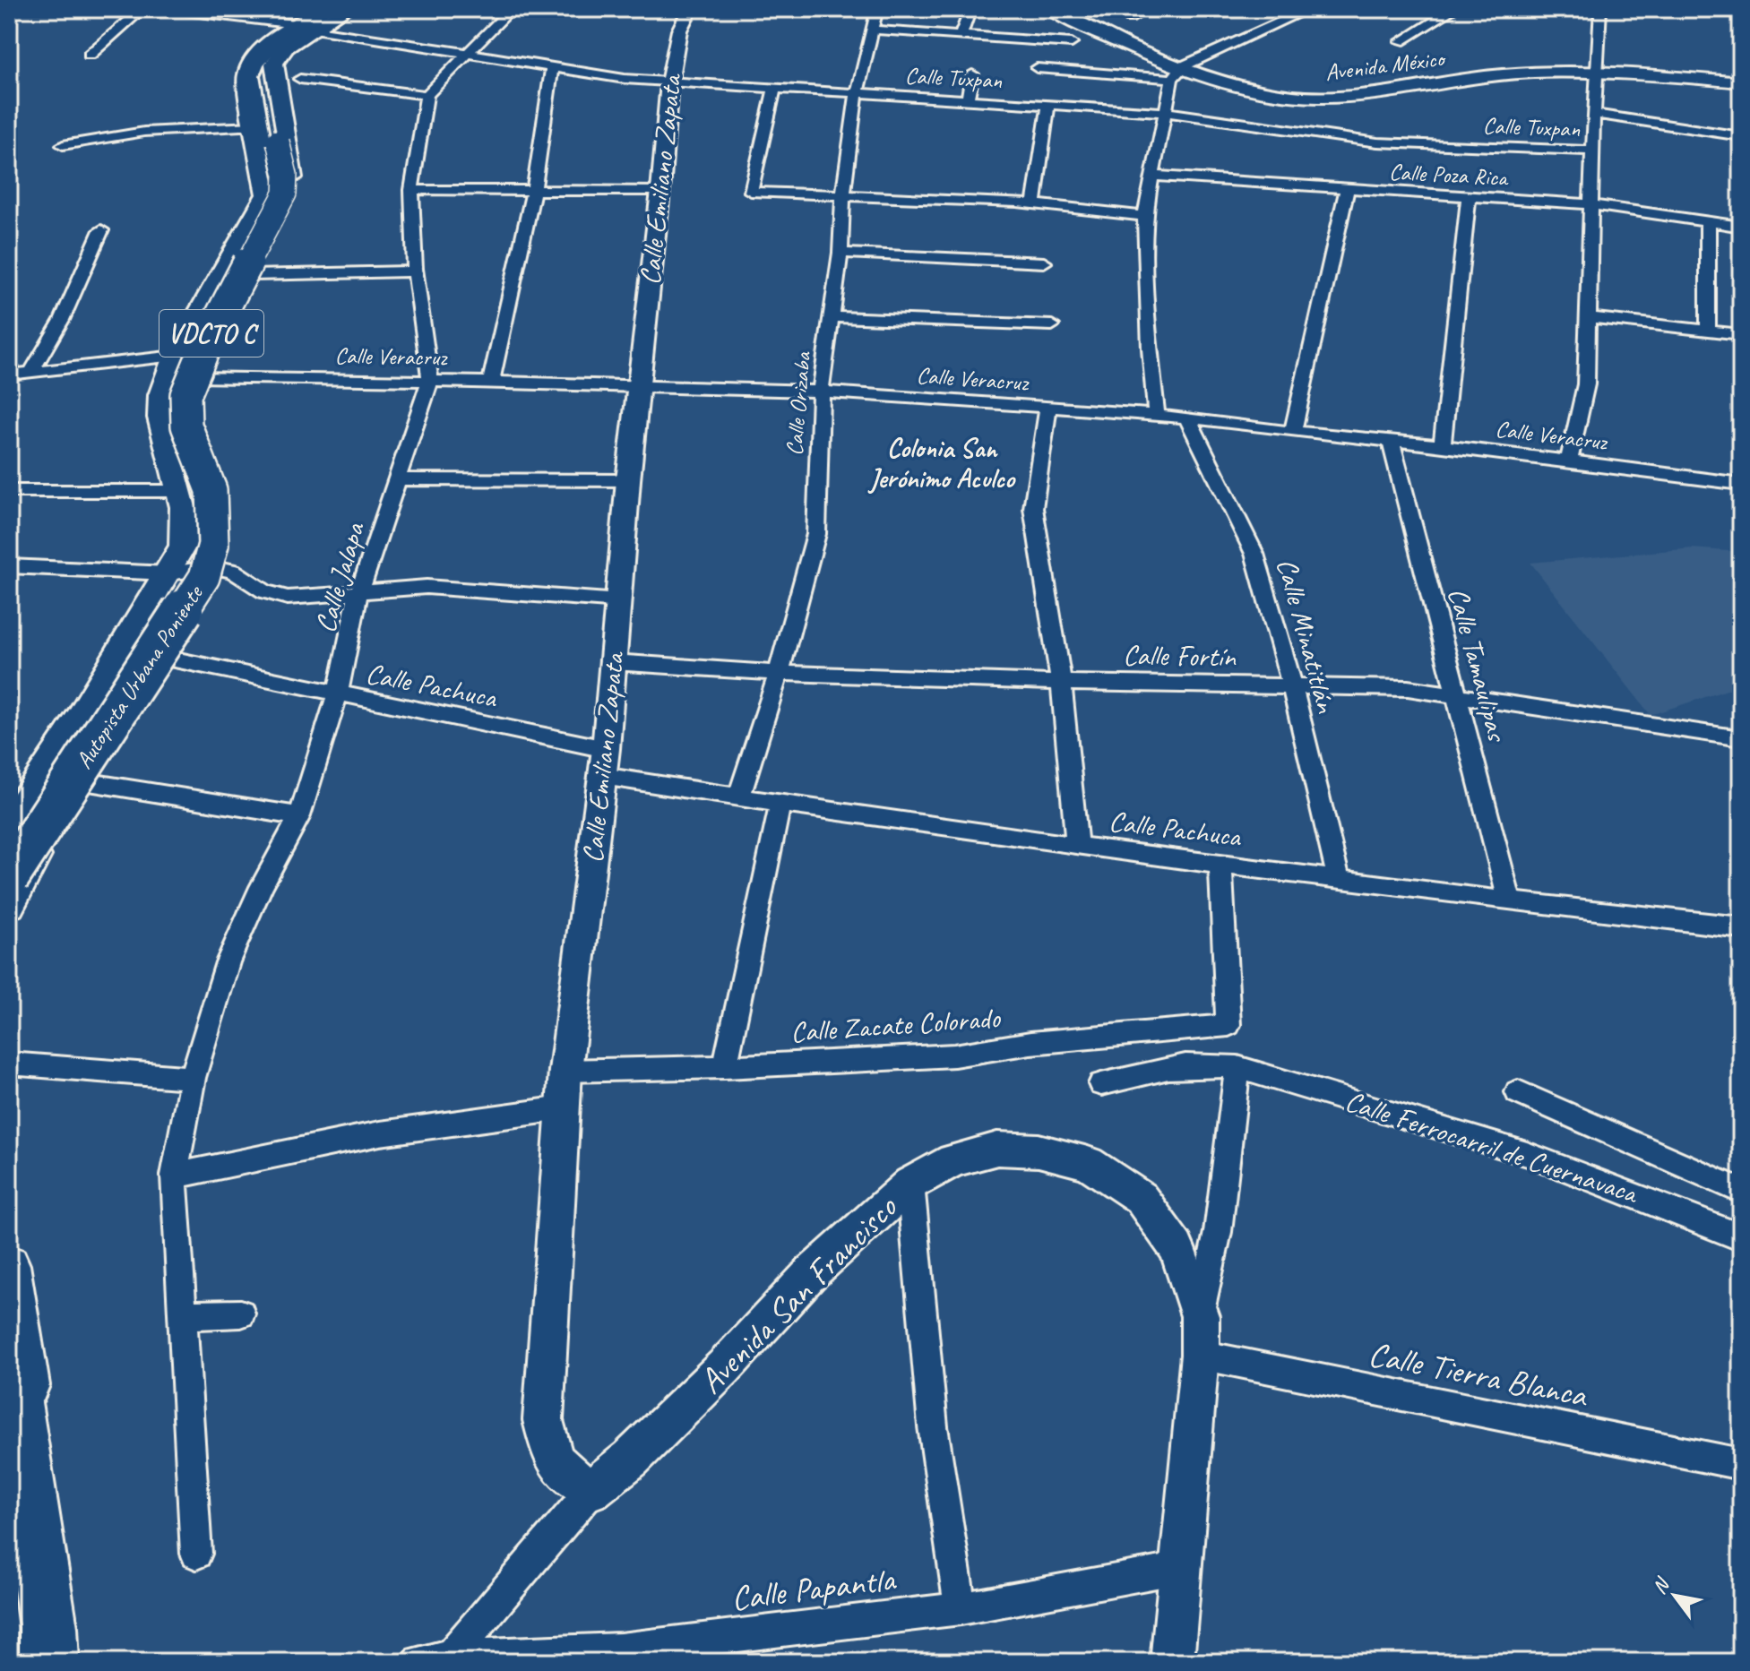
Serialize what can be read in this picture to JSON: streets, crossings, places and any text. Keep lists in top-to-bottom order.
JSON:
{
  "streets": {
    "highway": ["VDCTO C", "Autopista Urbana Poniente"],
    "street": [
      "Avenida México",
      "Calle Tuxpan",
      "Calle Poza Rica",
      "Calle Emiliano Zapata",
      "Calle Veracruz",
      "Calle Orizaba",
      "Calle Jalapa",
      "Calle Minatitlán",
      "Calle Fortín",
      "Calle Tamaulipas",
      "Calle Pachuca",
      "Calle Zacate Colorado",
      "Calle Ferrocarril de Cuernavaca",
      "Avenida San Francisco",
      "Calle Tierra Blanca",
      "Calle Papantla"
    ]
  },
  "crossings": [
    ["Calle Tuxpan", "Calle Emiliano Zapata"],
    ["Calle Tuxpan", "Calle Orizaba"],
    ["Calle Tuxpan", "Autopista Urbana Poniente"],
    ["Calle Emiliano Zapata", "Calle Veracruz"],
    ["Calle Emiliano Zapata", "Calle Fortín"],
    ["Calle Emiliano Zapata", "Calle Pachuca"],
    ["Calle Emiliano Zapata", "Calle Zacate Colorado"],
    ["Calle Emiliano Zapata", "Avenida San Francisco"],
    ["Calle Veracruz", "Calle Orizaba"],
    ["Calle Veracruz", "Calle Jalapa"],
    ["Calle Veracruz", "Calle Minatitlán"],
    ["Calle Veracruz", "Calle Tamaulipas"],
    ["Calle Orizaba", "Calle Fortín"],
    ["Calle Orizaba", "Calle Pachuca"],
    ["Calle Jalapa", "Calle Pachuca"],
    ["Calle Minatitlán", "Calle Fortín"],
    ["Calle Minatitlán", "Calle Pachuca"],
    ["Calle Fortín", "Calle Tamaulipas"],
    ["Calle Tamaulipas", "Calle Pachuca"],
    ["Calle Pachuca", "Calle Zacate Colorado"],
    ["Calle Ferrocarril de Cuernavaca", "Avenida San Francisco"],
    ["Avenida San Francisco", "Calle Tierra Blanca"],
    ["Avenida San Francisco", "Calle Papantla"]
  ],
  "districts": ["Colonia San Jerónimo Aculco"],
  "north": "top left"
}
